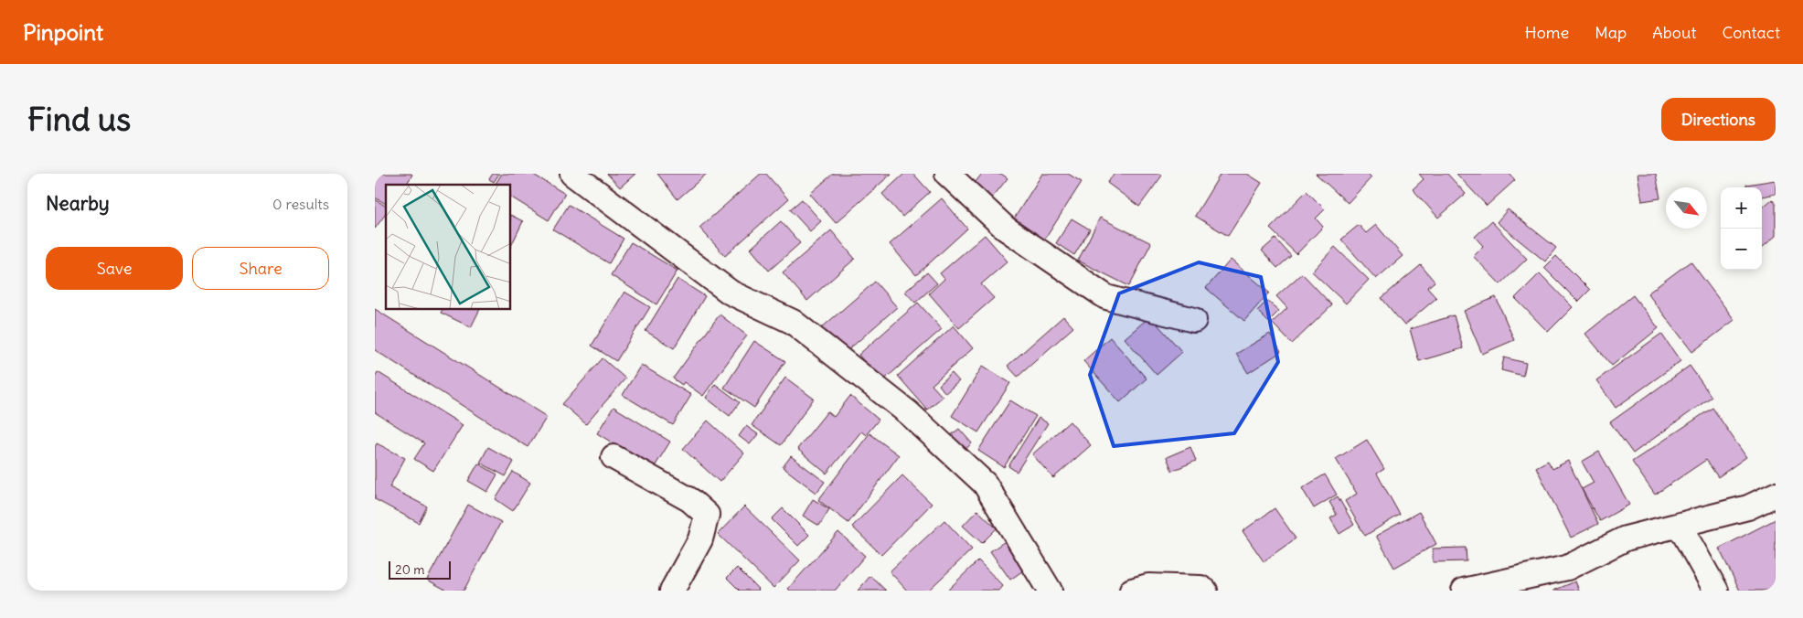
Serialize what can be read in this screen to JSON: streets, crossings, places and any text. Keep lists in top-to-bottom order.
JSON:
{
  "scale_bar": "20 m",
  "north": "bottom right",
  "page": {
    "header": "Pinpoint",
    "nav": [
      "Home",
      "Map",
      "About",
      "Contact"
    ],
    "buttons": [
      "Directions",
      ["Save", "Share"]
    ],
    "title": "Find us",
    "heading": ["Nearby", "0 results"],
    "map_buttons": ["+", "−"],
    "scale": "20 m"
  }
}
